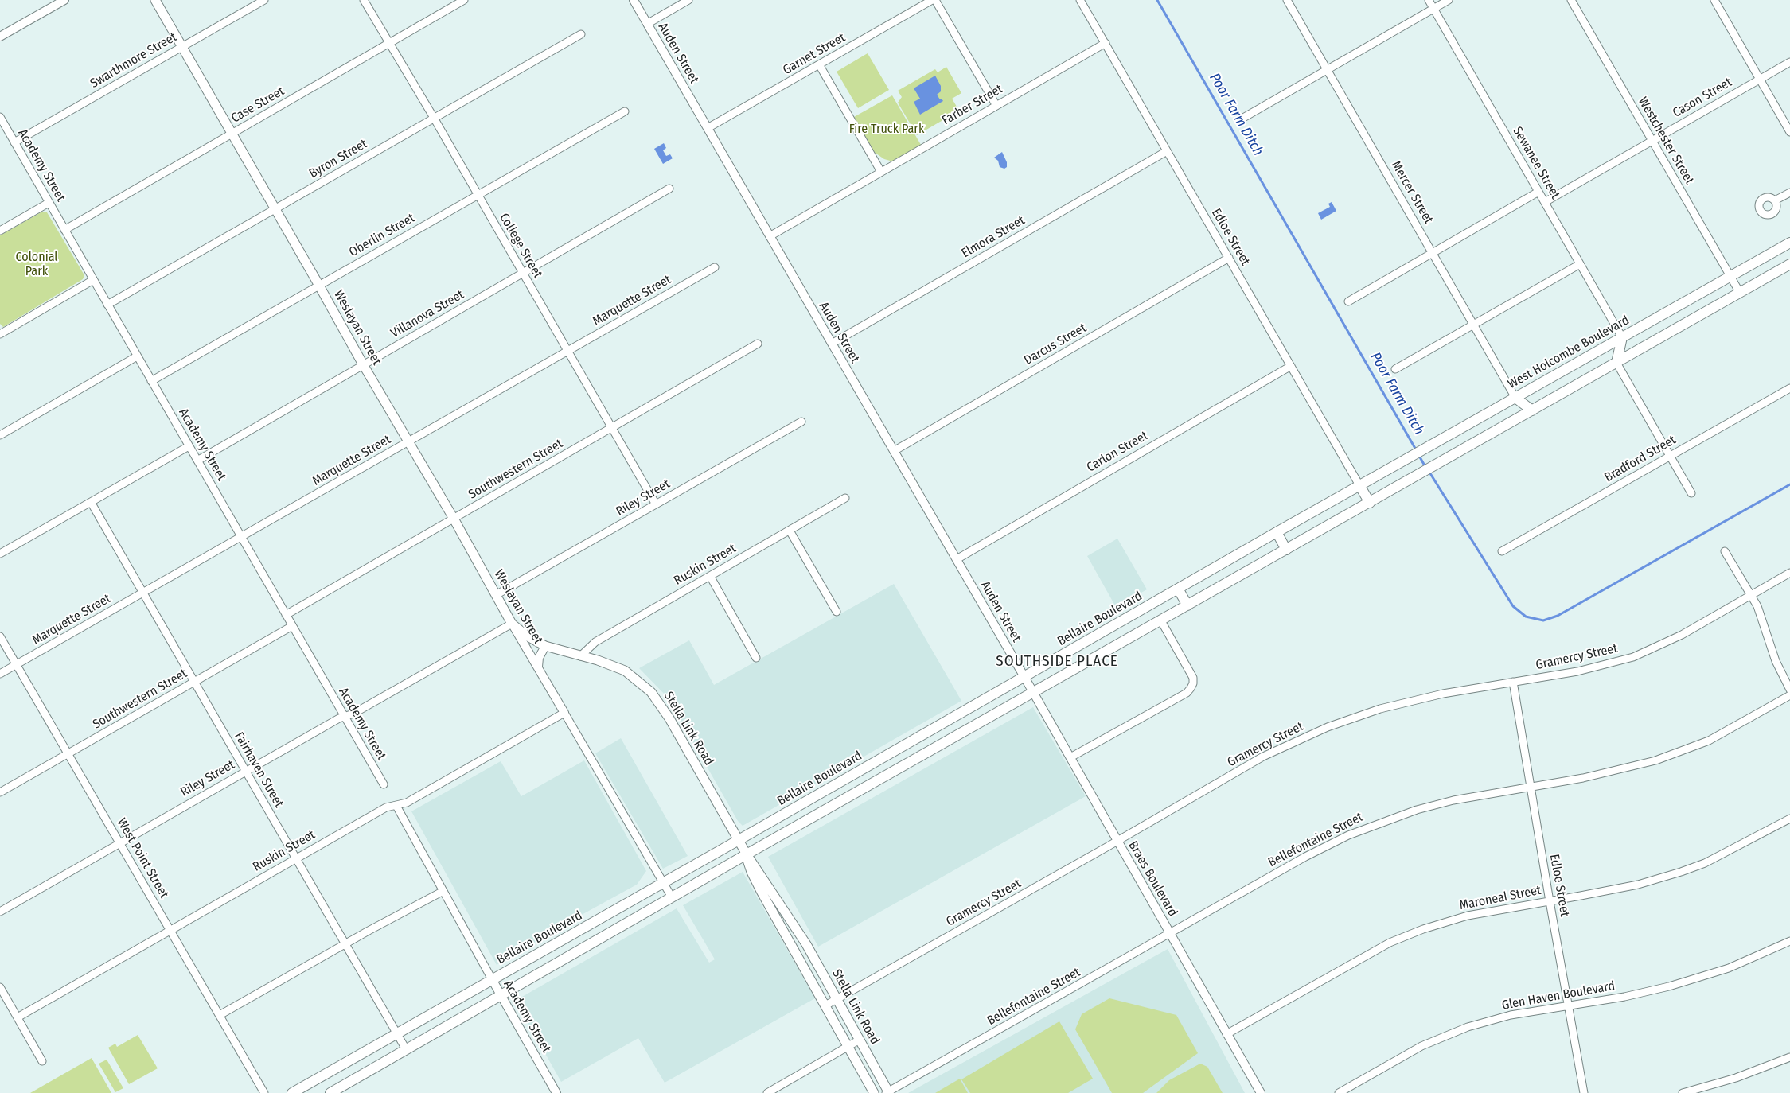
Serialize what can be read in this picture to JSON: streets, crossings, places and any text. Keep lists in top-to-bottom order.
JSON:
{
  "streets": {
    "main road": [
      "Weslayan Street",
      "West Holcombe Boulevard",
      "Bellaire Boulevard",
      "Stella Link Road"
    ],
    "street": [
      "Auden Street",
      "Garnet Street",
      "Swarthmore Street",
      "Cason Street",
      "Case Street",
      "Farber Street",
      "Westchester Street",
      "Byron Street",
      "Sewanee Street",
      "Academy Street",
      "Mercer Street",
      "Oberlin Street",
      "Elmora Street",
      "Edloe Street",
      "College Street",
      "Marquette Street",
      "Villanova Street",
      "Darcus Street",
      "Carlon Street",
      "Bradford Street",
      "Southwestern Street",
      "Riley Street",
      "Ruskin Street",
      "Gramercy Street",
      "Fairhaven Street",
      "Bellefontaine Street",
      "West Point Street",
      "Braes Boulevard",
      "Maroneal Street",
      "Glen Haven Boulevard"
    ]
  },
  "crossings": [
    ["Auden Street", "Garnet Street"],
    ["Auden Street", "Farber Street"],
    ["Auden Street", "Elmora Street"],
    ["Auden Street", "Darcus Street"],
    ["Auden Street", "Carlon Street"],
    ["Auden Street", "Bellaire Boulevard"],
    ["Auden Street", "Braes Boulevard"],
    ["Swarthmore Street", "Academy Street"],
    ["Swarthmore Street", "Weslayan Street"],
    ["Cason Street", "Westchester Street"],
    ["Cason Street", "Sewanee Street"],
    ["Case Street", "Academy Street"],
    ["Case Street", "College Street"],
    ["Case Street", "Weslayan Street"],
    ["Farber Street", "Edloe Street"],
    ["Westchester Street", "West Holcombe Boulevard"],
    ["Byron Street", "Academy Street"],
    ["Byron Street", "College Street"],
    ["Byron Street", "Weslayan Street"],
    ["Sewanee Street", "West Holcombe Boulevard"],
    ["Academy Street", "Oberlin Street"],
    ["Academy Street", "Marquette Street"],
    ["Academy Street", "Villanova Street"],
    ["Academy Street", "Southwestern Street"],
    ["Academy Street", "Riley Street"],
    ["Academy Street", "Ruskin Street"],
    ["Academy Street", "Bellaire Boulevard"],
    ["Mercer Street", "West Holcombe Boulevard"],
    ["Oberlin Street", "College Street"],
    ["Oberlin Street", "Weslayan Street"],
    ["Elmora Street", "Edloe Street"],
    ["Edloe Street", "Darcus Street"],
    ["Edloe Street", "West Holcombe Boulevard"],
    ["Edloe Street", "Carlon Street"],
    ["Edloe Street", "Bellaire Boulevard"],
    ["Edloe Street", "Gramercy Street"],
    ["Edloe Street", "Bellefontaine Street"],
    ["Edloe Street", "Maroneal Street"],
    ["Edloe Street", "Glen Haven Boulevard"],
    ["College Street", "Marquette Street"],
    ["College Street", "Villanova Street"],
    ["College Street", "Southwestern Street"],
    ["College Street", "Riley Street"],
    ["Marquette Street", "Weslayan Street"],
    ["Marquette Street", "Fairhaven Street"],
    ["Marquette Street", "West Point Street"],
    ["Villanova Street", "Weslayan Street"],
    ["Weslayan Street", "Southwestern Street"],
    ["Weslayan Street", "Riley Street"],
    ["Weslayan Street", "Ruskin Street"],
    ["Weslayan Street", "Bellaire Boulevard"],
    ["Weslayan Street", "Stella Link Road"],
    ["West Holcombe Boulevard", "Bellaire Boulevard"],
    ["Southwestern Street", "Fairhaven Street"],
    ["Southwestern Street", "West Point Street"],
    ["Riley Street", "Stella Link Road"],
    ["Riley Street", "Fairhaven Street"],
    ["Riley Street", "West Point Street"],
    ["Ruskin Street", "Stella Link Road"],
    ["Ruskin Street", "Fairhaven Street"],
    ["Ruskin Street", "West Point Street"],
    ["Bellaire Boulevard", "Stella Link Road"],
    ["Bellaire Boulevard", "Fairhaven Street"],
    ["Bellaire Boulevard", "Braes Boulevard"],
    ["Gramercy Street", "Stella Link Road"],
    ["Gramercy Street", "Braes Boulevard"],
    ["Stella Link Road", "Bellefontaine Street"],
    ["Bellefontaine Street", "Braes Boulevard"],
    ["Braes Boulevard", "Maroneal Street"]
  ],
  "districts": ["SOUTHSIDE PLACE"],
  "water": ["Poor Farm Ditch"],
  "parks": ["Fire Truck Park", "Colonial Park"]
}
